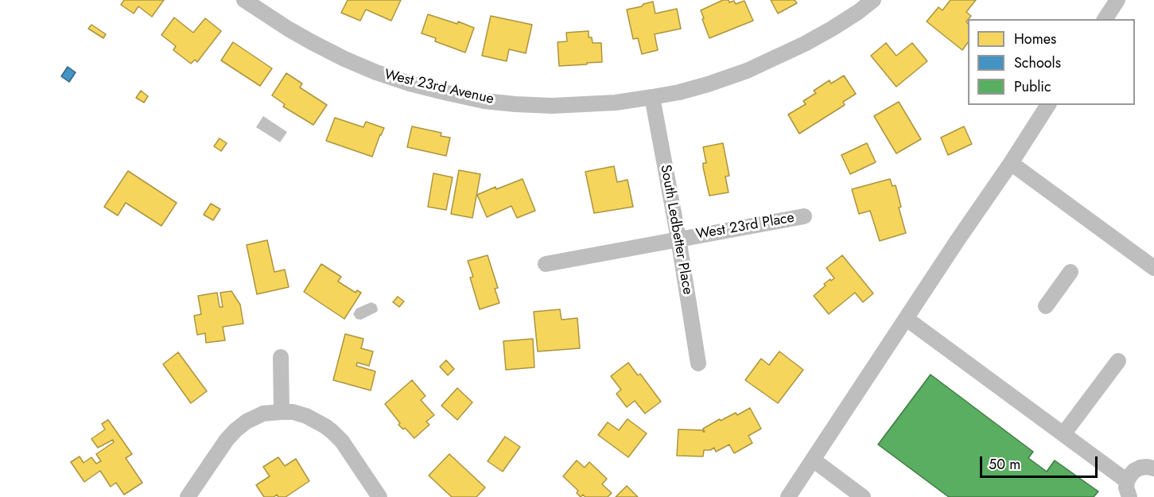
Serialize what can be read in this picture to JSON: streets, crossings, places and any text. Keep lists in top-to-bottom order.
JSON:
{
  "streets": {
    "street": ["West 23rd Avenue", "West 23rd Place", "South Ledbetter Place"]
  },
  "crossings": [
    ["West 23rd Avenue", "South Ledbetter Place"],
    ["West 23rd Place", "South Ledbetter Place"]
  ],
  "legend": ["Homes", "Schools", "Public"],
  "scale_bar": "50 m"
}
